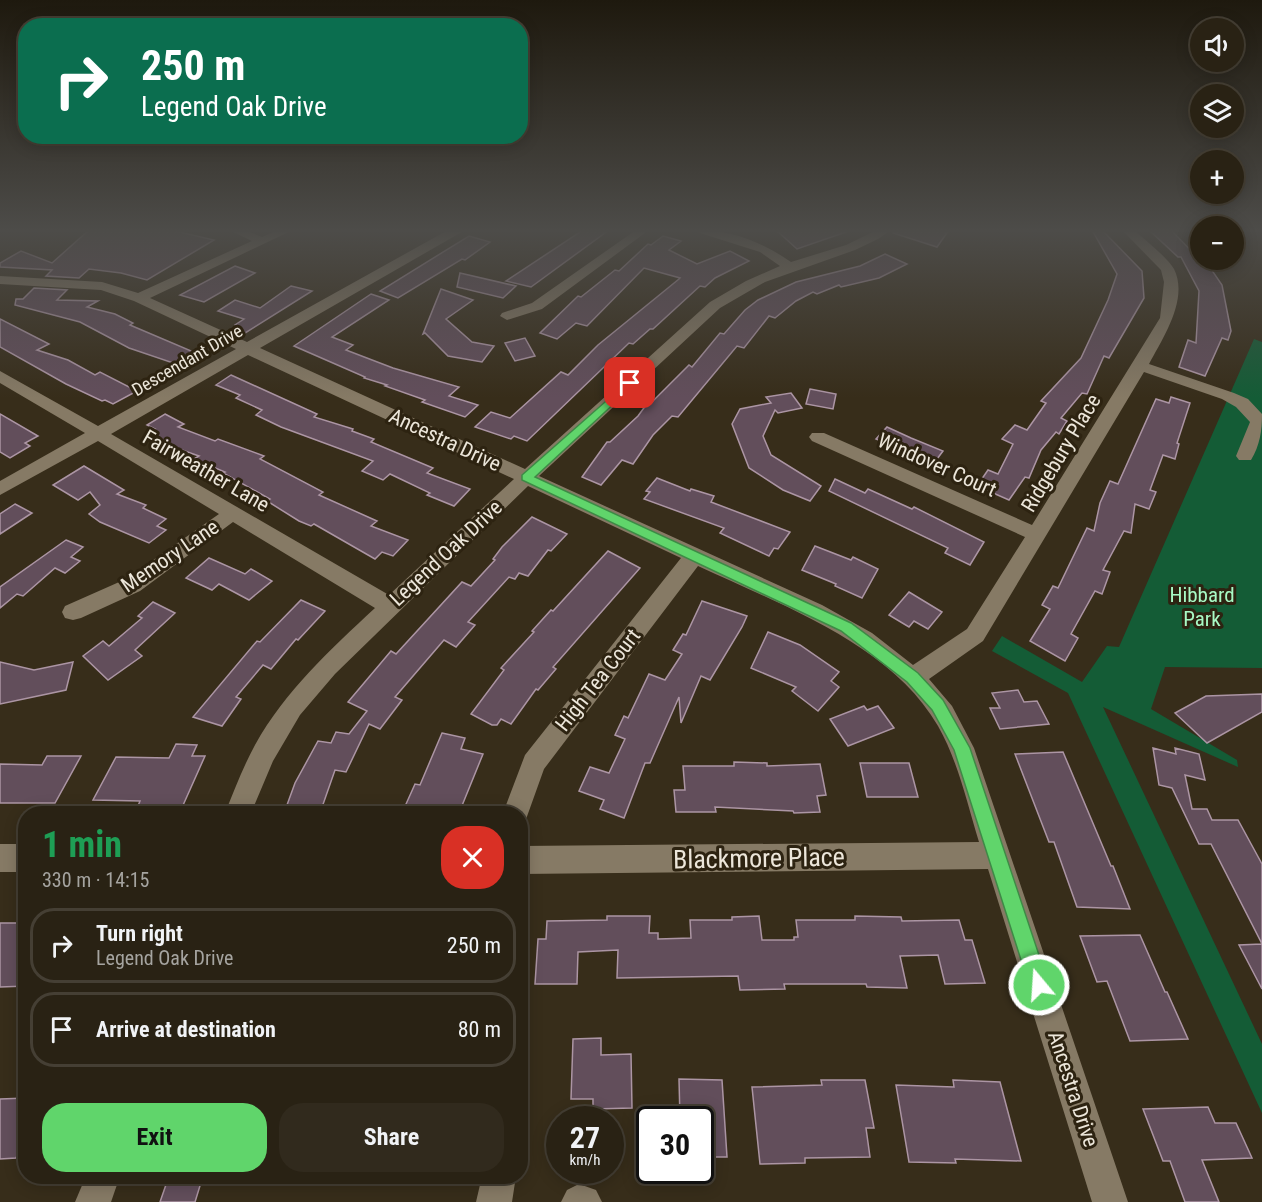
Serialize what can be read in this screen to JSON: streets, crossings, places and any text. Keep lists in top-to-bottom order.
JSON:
{
  "streets": {
    "street": [
      "Descendant Drive",
      "Ancestra Drive",
      "Ridgebury Place",
      "Windover Court",
      "Fairweather Lane",
      "Legend Oak Drive",
      "Memory Lane",
      "High Tea Court",
      "Blackmore Place"
    ]
  },
  "crossings": [
    ["Descendant Drive", "Ancestra Drive"],
    ["Descendant Drive", "Fairweather Lane"],
    ["Ancestra Drive", "Ridgebury Place"],
    ["Ancestra Drive", "Legend Oak Drive"],
    ["Ancestra Drive", "High Tea Court"],
    ["Ancestra Drive", "Blackmore Place"],
    ["Ridgebury Place", "Windover Court"],
    ["Fairweather Lane", "Legend Oak Drive"],
    ["Fairweather Lane", "Memory Lane"]
  ],
  "parks": ["Hibbard Park"],
  "page": {
    "map_buttons": ["+", "−"],
    "turn": ["250 m", "Legend Oak Drive"],
    "heading": ["1 min", "330 m · 14:15"],
    "list": [
      {
        "name": "Turn right",
        "note": "Legend Oak Drive",
        "value": "250 m"
      },
      {
        "name": "Arrive at destination",
        "value": "80 m"
      }
    ],
    "buttons": ["Exit", "Share"],
    "speed": "27 km/h",
    "limit": "30"
  }
}
